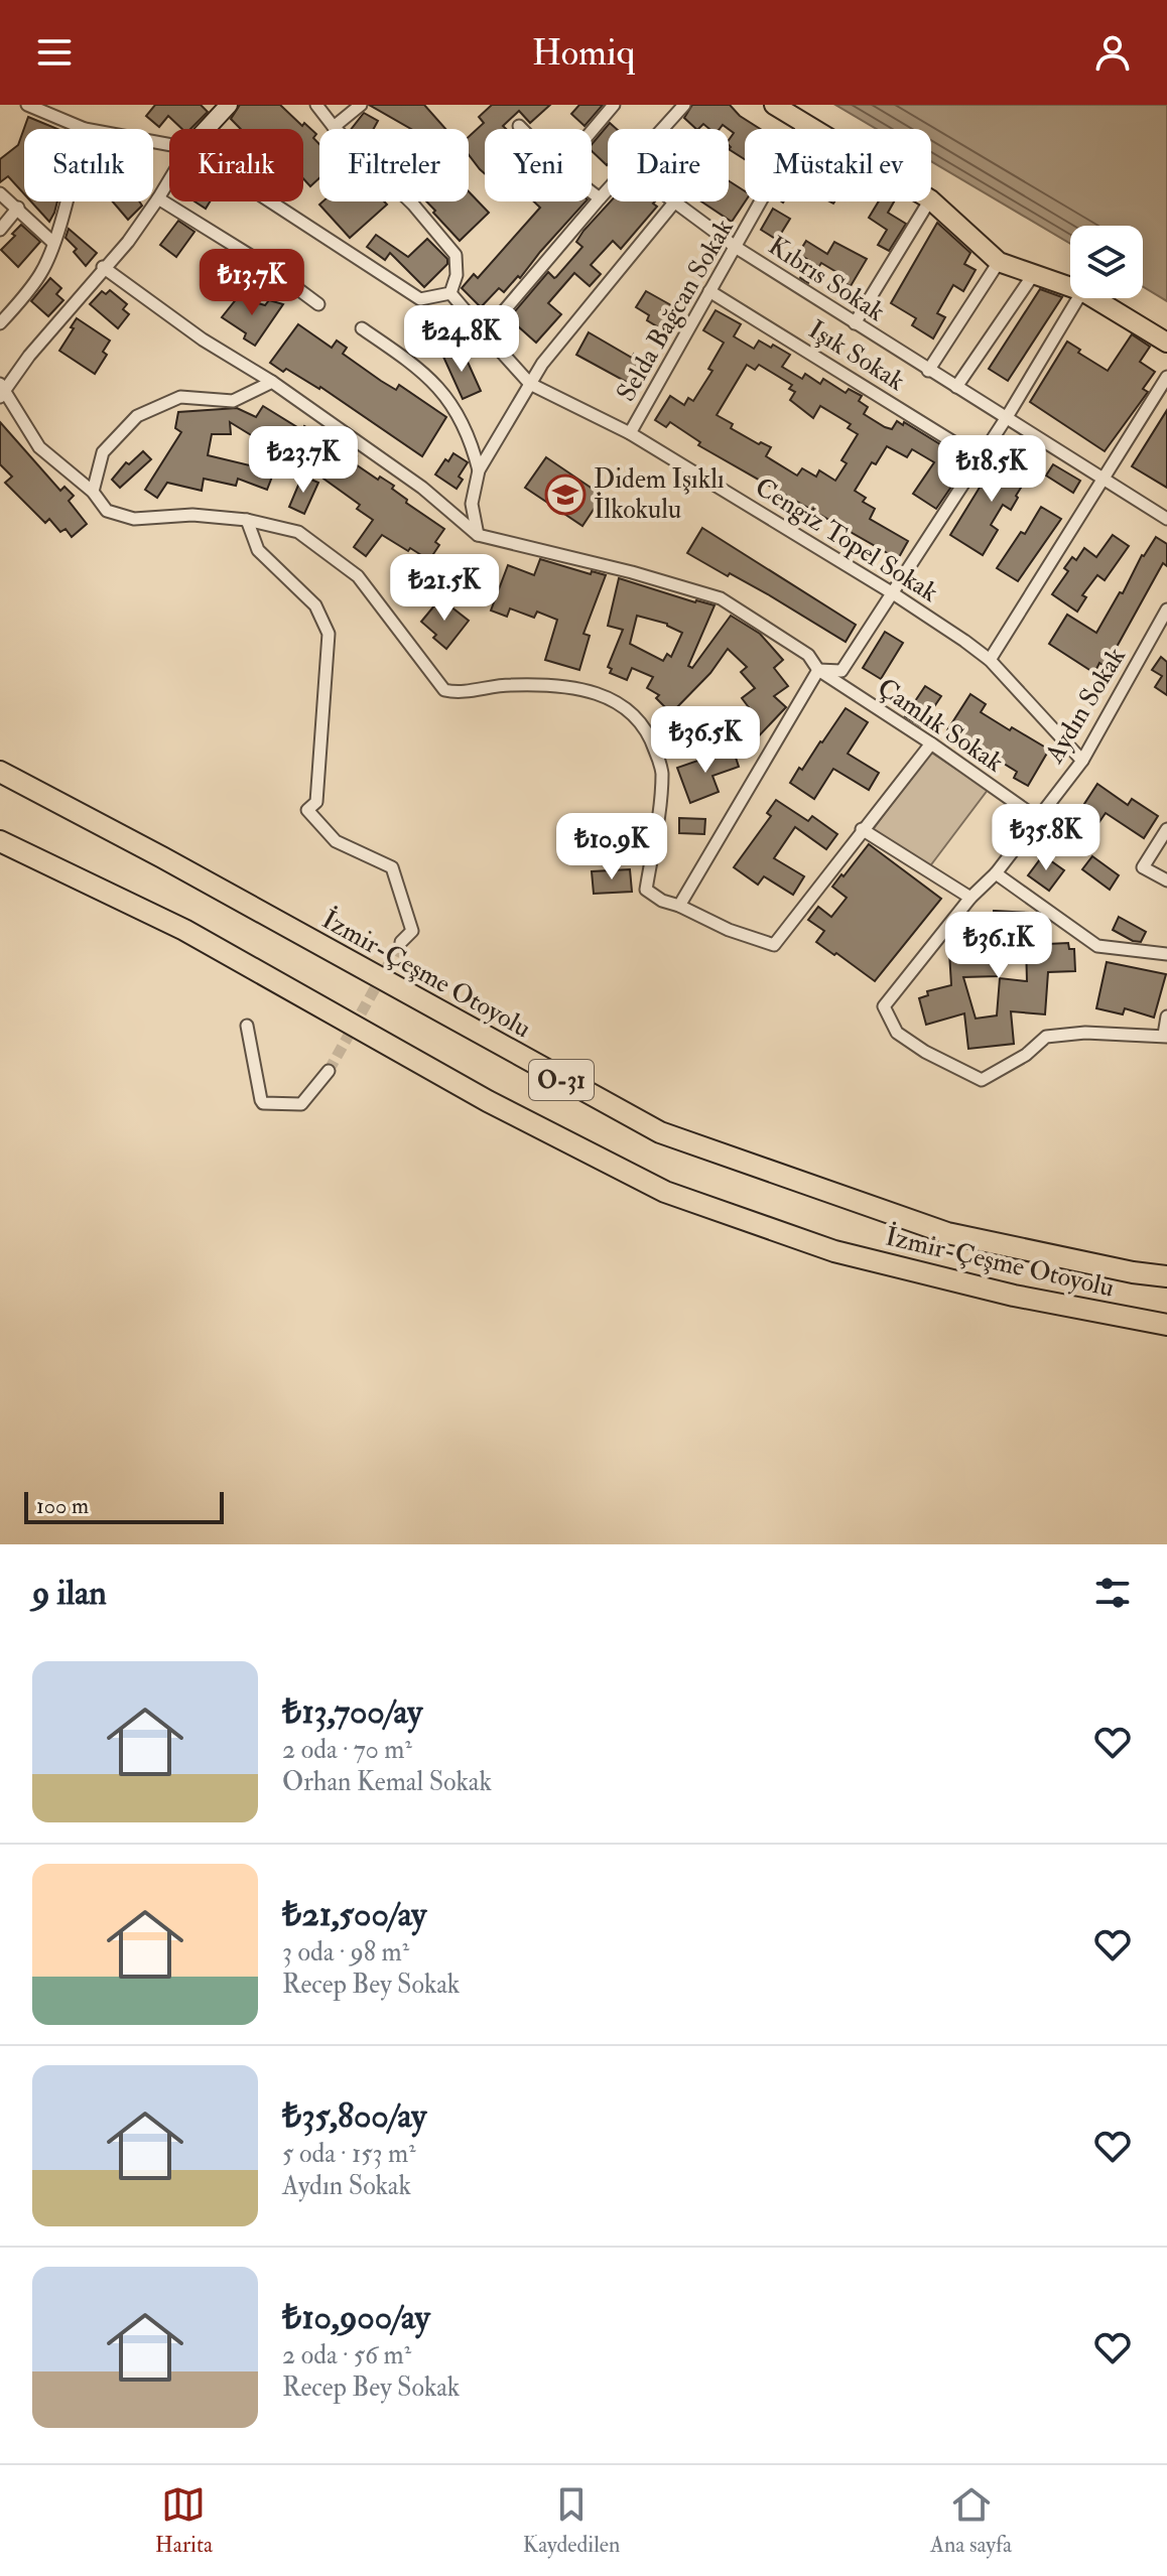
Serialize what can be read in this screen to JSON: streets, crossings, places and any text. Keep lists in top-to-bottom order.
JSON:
{
  "streets": {
    "highway": ["İzmir-Çeşme Otoyolu", "O-31"],
    "street": [
      "Kıbrıs Sokak",
      "Selda Bağcan Sokak",
      "Işık Sokak",
      "Cengiz Topel Sokak",
      "Aydın Sokak",
      "Çamlık Sokak"
    ]
  },
  "crossings": [
    ["Kıbrıs Sokak", "Selda Bağcan Sokak"],
    ["Selda Bağcan Sokak", "Işık Sokak"],
    ["Selda Bağcan Sokak", "Cengiz Topel Sokak"],
    ["Cengiz Topel Sokak", "Aydın Sokak"],
    ["Aydın Sokak", "Çamlık Sokak"]
  ],
  "places": {
    "school or university": ["Didem Işıklı İlkokulu"]
  },
  "scale_bar": "100 m",
  "page": {
    "header": "Homiq",
    "chip": [
      "Satılık",
      "Kiralık",
      "Filtreler",
      "Yeni",
      "Daire",
      "Müstakil ev"
    ],
    "price": [
      "₺13.7K",
      "₺24.8K",
      "₺23.7K",
      "₺18.5K",
      "₺21.5K",
      "₺36.5K",
      "₺35.8K",
      "₺10.9K",
      "₺36.1K"
    ],
    "scale": "100 m",
    "heading": "9 ilan",
    "list": [
      {
        "name": "₺13,700/ay",
        "note": "2 oda · 70 m² · Orhan Kemal Sokak"
      },
      {
        "name": "₺21,500/ay",
        "note": "3 oda · 98 m² · Recep Bey Sokak"
      },
      {
        "name": "₺35,800/ay",
        "note": "5 oda · 153 m² · Aydın Sokak"
      },
      {
        "name": "₺10,900/ay",
        "note": "2 oda · 56 m² · Recep Bey Sokak"
      }
    ],
    "tabs": ["Harita", "Kaydedilen", "Ana sayfa"]
  }
}
